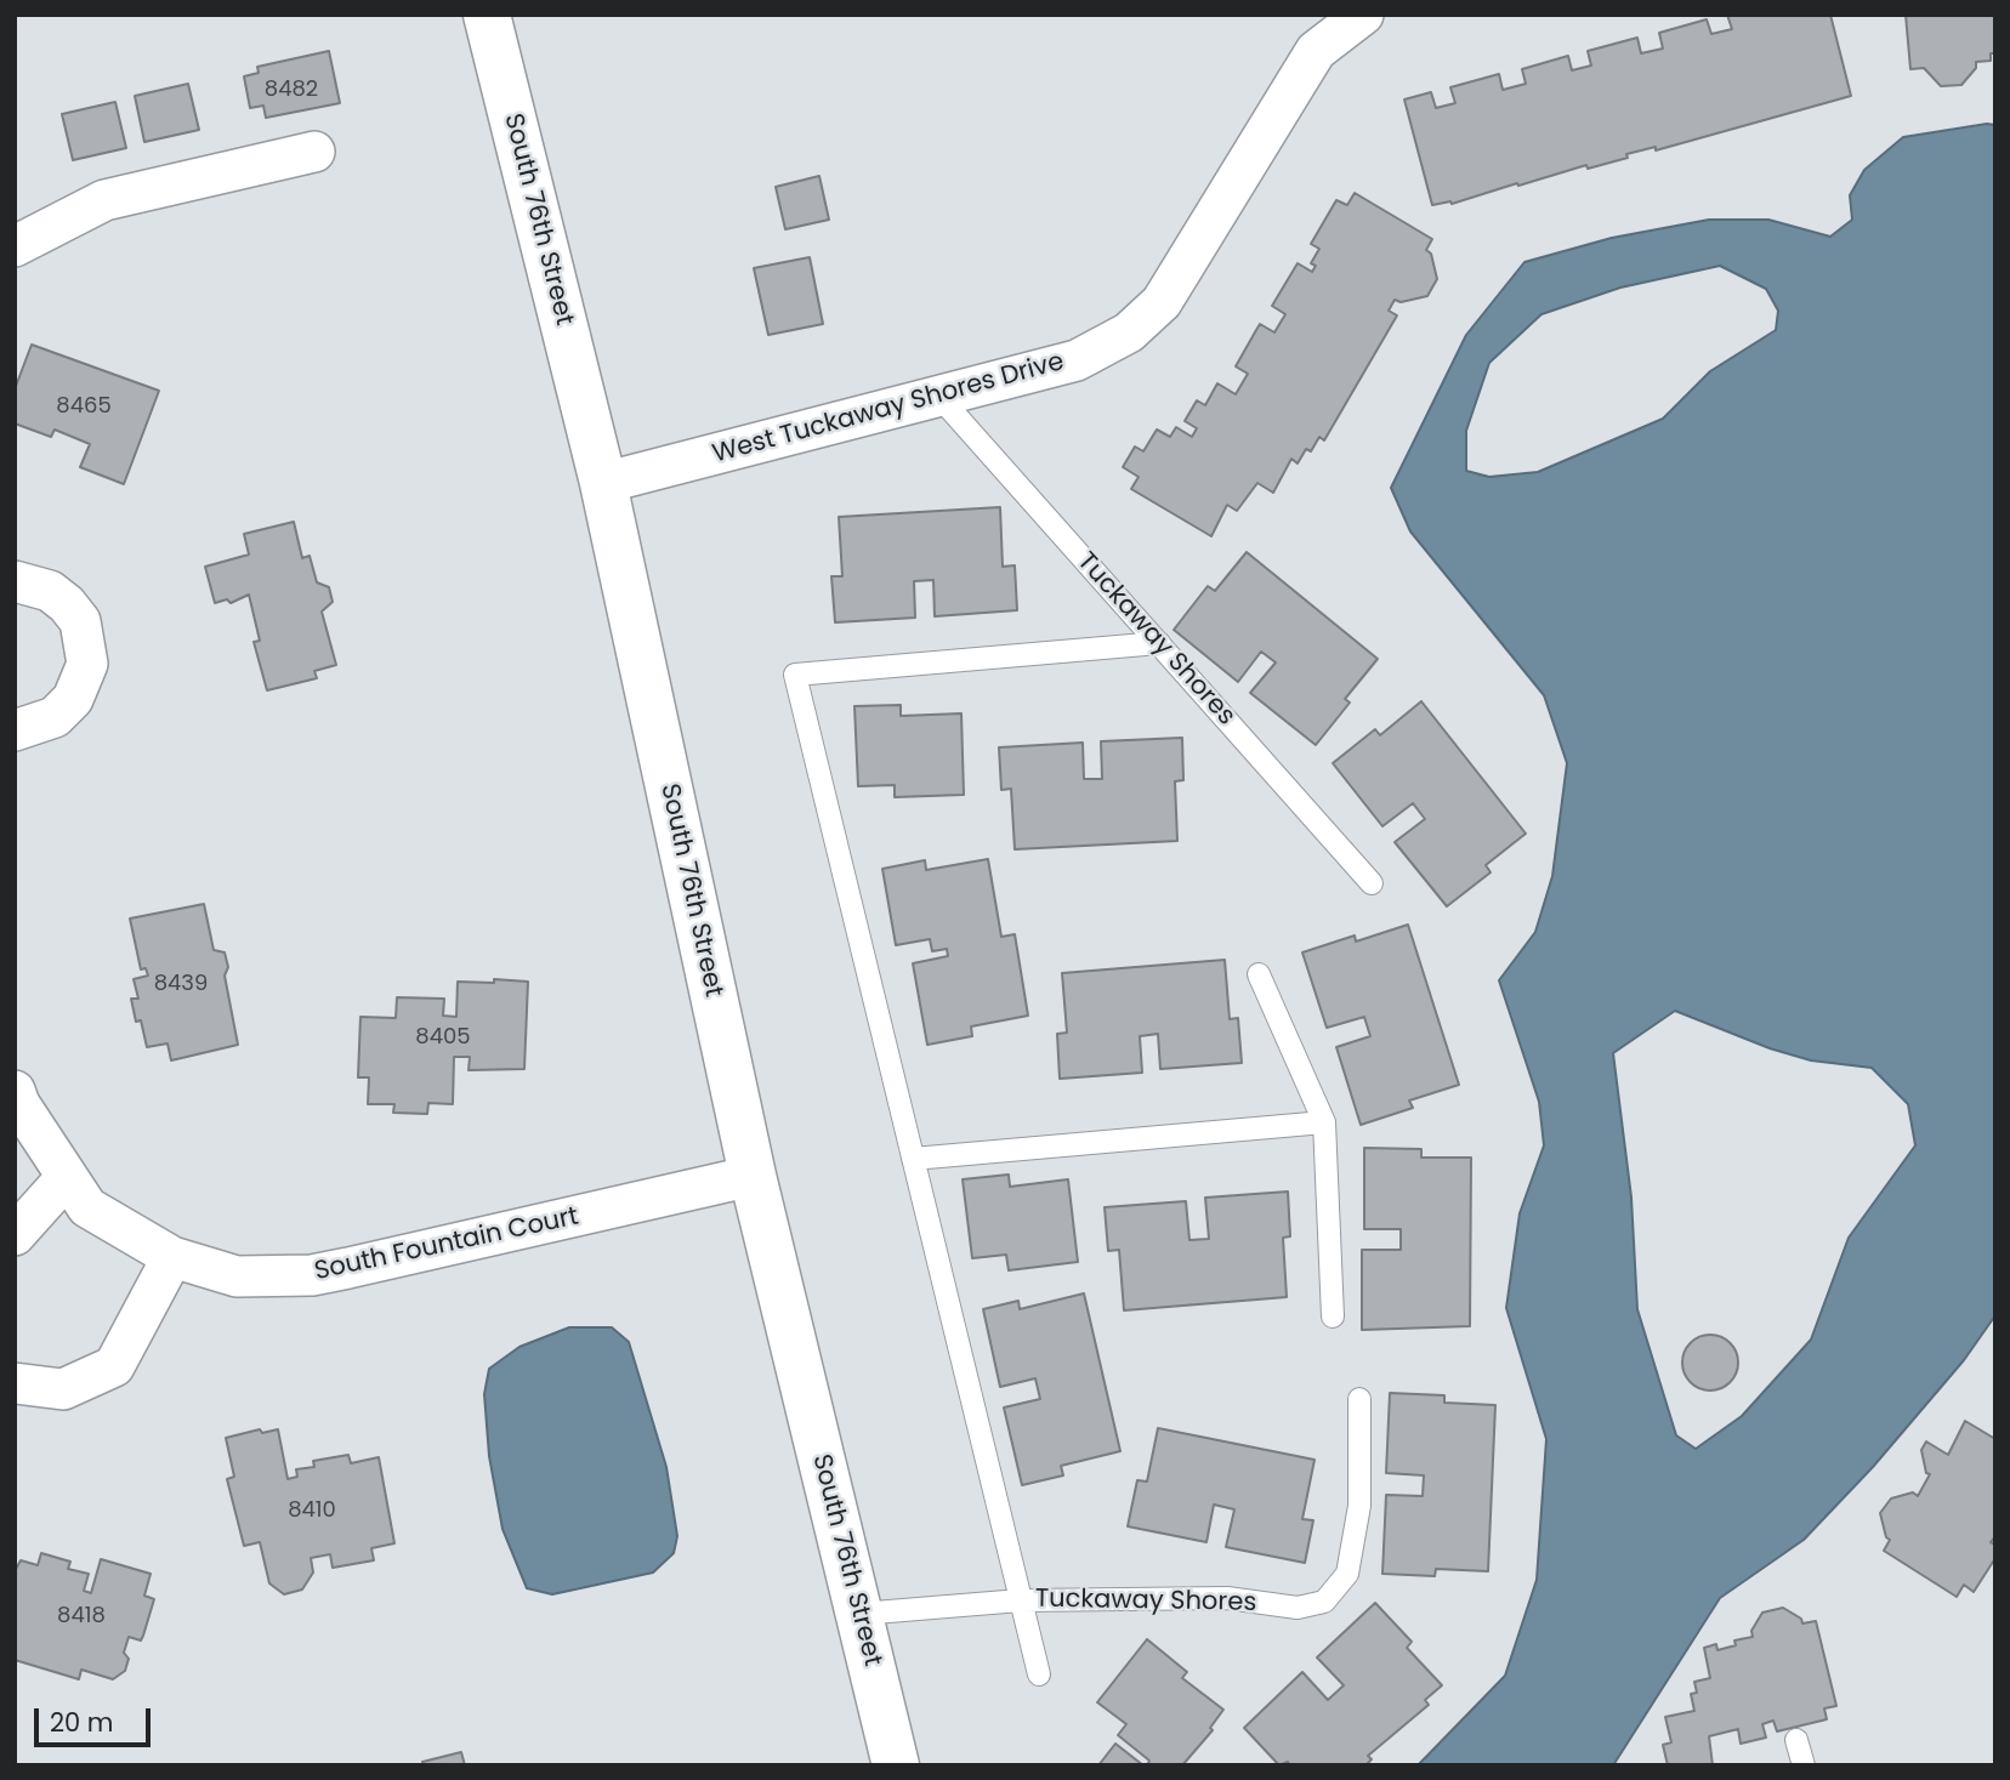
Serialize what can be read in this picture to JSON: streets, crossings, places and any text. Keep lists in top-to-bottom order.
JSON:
{
  "streets": {
    "main road": ["South 76th Street"],
    "street": ["West Tuckaway Shores Drive", "South Fountain Court"],
    "lane": ["Tuckaway Shores"]
  },
  "crossings": [
    ["South 76th Street", "West Tuckaway Shores Drive"],
    ["South 76th Street", "Tuckaway Shores"],
    ["South 76th Street", "South Fountain Court"],
    ["West Tuckaway Shores Drive", "Tuckaway Shores"]
  ],
  "house_numbers": [
    "8482",
    "8465",
    "8439",
    "8405",
    "8410",
    "8418"
  ],
  "scale_bar": "20 m"
}
